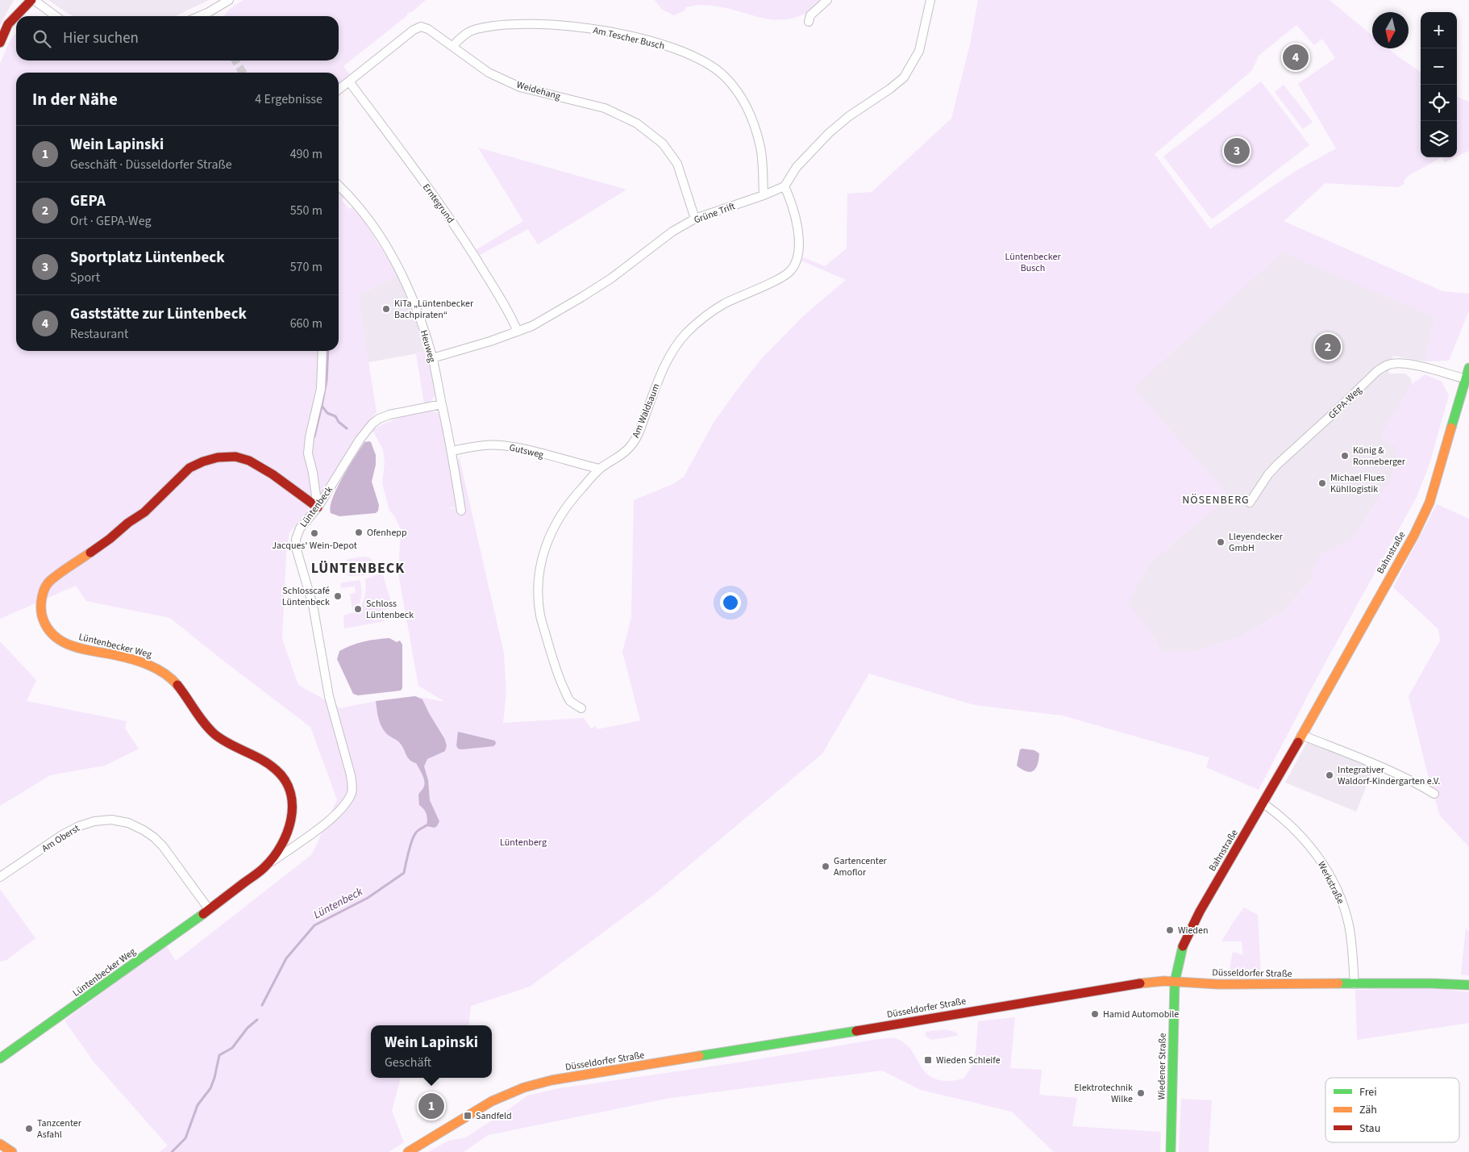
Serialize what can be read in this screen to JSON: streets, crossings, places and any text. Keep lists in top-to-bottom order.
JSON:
{
  "streets": {
    "main road": [
      "Bahnstraße",
      "Lüntenbecker Weg",
      "Düsseldorfer Straße",
      "Wiedener Straße"
    ],
    "street": [
      "Am Tescher Busch",
      "Weidehang",
      "Erntegrund",
      "Grüne Trift",
      "Heuweg",
      "GEPA-Weg",
      "Am Waldsaum",
      "Gutsweg",
      "Lüntenbeck",
      "Am Oberst",
      "Werkstraße"
    ]
  },
  "crossings": [
    ["Am Tescher Busch", "Weidehang"],
    ["Am Tescher Busch", "Grüne Trift"],
    ["Weidehang", "Erntegrund"],
    ["Weidehang", "Grüne Trift"],
    ["Erntegrund", "Grüne Trift"],
    ["Grüne Trift", "Heuweg"],
    ["Grüne Trift", "Am Waldsaum"],
    ["Heuweg", "Gutsweg"],
    ["Heuweg", "Lüntenbeck"],
    ["GEPA-Weg", "Bahnstraße"],
    ["Am Waldsaum", "Gutsweg"],
    ["Lüntenbeck", "Lüntenbecker Weg"],
    ["Bahnstraße", "Werkstraße"],
    ["Bahnstraße", "Düsseldorfer Straße"],
    ["Bahnstraße", "Wiedener Straße"],
    ["Lüntenbecker Weg", "Am Oberst"],
    ["Werkstraße", "Düsseldorfer Straße"],
    ["Düsseldorfer Straße", "Wiedener Straße"]
  ],
  "districts": ["NÖSENBERG", "LÜNTENBECK"],
  "water": ["Lüntenbeck"],
  "parks": ["Lüntenbecker Busch", "Lüntenberg"],
  "places": {
    "other": [
      "KiTa „Lüntenbecker Bachpiraten“",
      "König & Ronneberger",
      "Michael Flues Kühllogistik",
      "Ofenhepp",
      "Jacques' Wein-Depot",
      "Lleyendecker GmbH",
      "Schlosscafé Lüntenbeck",
      "Schloss Lüntenbeck",
      "Integrativer Waldorf-Kindergarten e.V.",
      "Gartencenter Amoflor",
      "Wieden",
      "Hamid Automobile",
      "Elektrotechnik Wilke",
      "Tanzcenter Asfahl"
    ],
    "transit": ["Wieden Schleife", "Sandfeld"]
  },
  "legend": ["Frei", "Zäh", "Stau"],
  "north": "bottom",
  "page": {
    "map_buttons": ["+", "−"],
    "search": "Hier suchen",
    "pins": [
      "4",
      "3",
      "2",
      "1"
    ],
    "heading": ["In der Nähe", "4 Ergebnisse"],
    "list": [
      {
        "mark": "1",
        "name": "Wein Lapinski",
        "note": "Geschäft · Düsseldorfer Straße",
        "value": "490 m"
      },
      {
        "mark": "2",
        "name": "GEPA",
        "note": "Ort · GEPA-Weg",
        "value": "550 m"
      },
      {
        "mark": "3",
        "name": "Sportplatz Lüntenbeck",
        "note": "Sport",
        "value": "570 m"
      },
      {
        "mark": "4",
        "name": "Gaststätte zur Lüntenbeck",
        "note": "Restaurant",
        "value": "660 m"
      }
    ],
    "popup": ["Wein Lapinski", "Geschäft"]
  }
}
